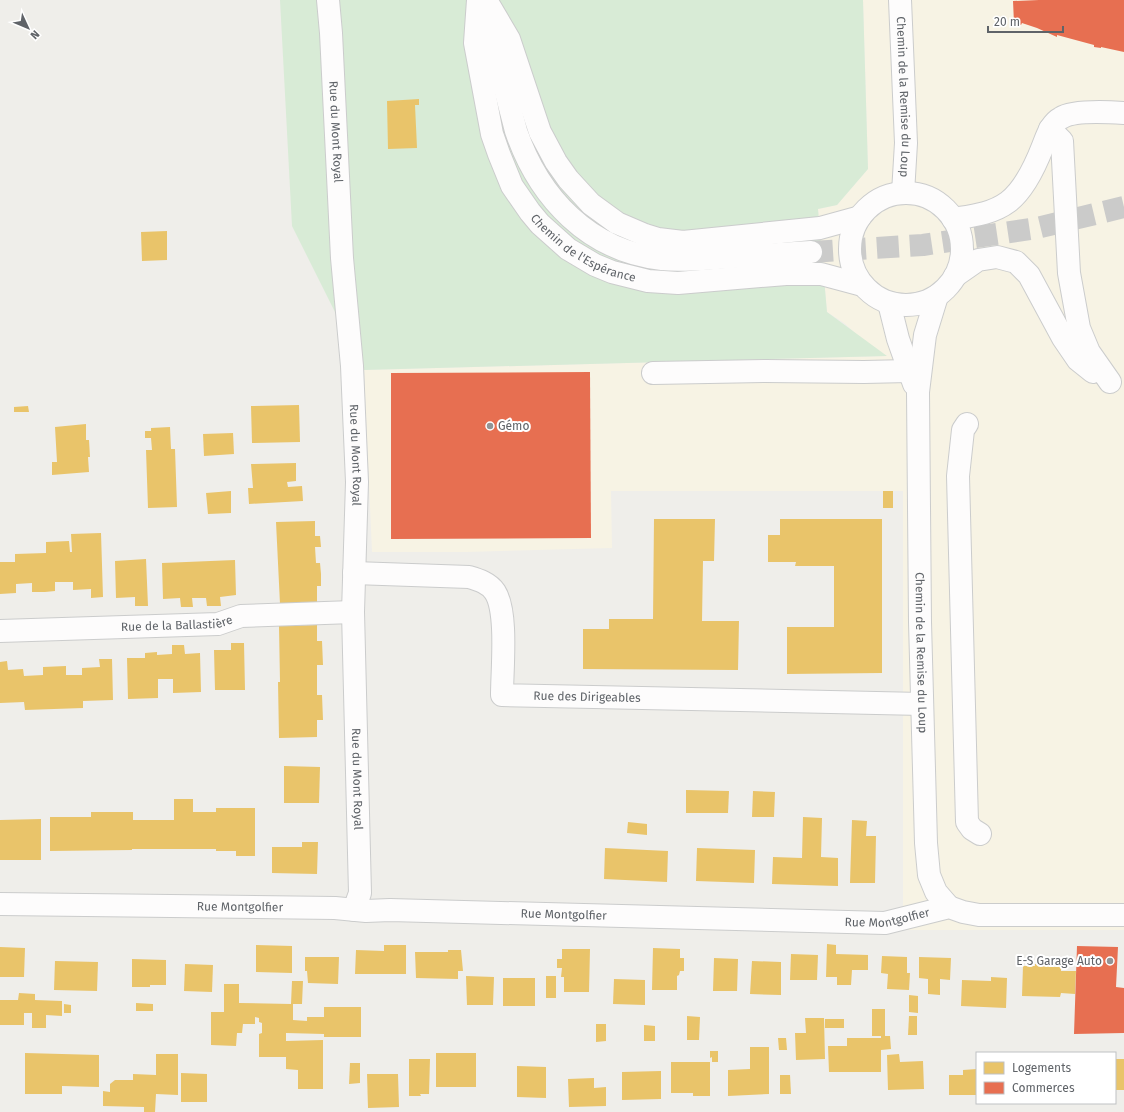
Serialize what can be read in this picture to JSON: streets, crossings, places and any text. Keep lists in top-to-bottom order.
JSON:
{
  "streets": {
    "street": [
      "Chemin de la Remise du Loup",
      "Rue du Mont Royal",
      "Chemin de l'Espérance",
      "Rue de la Ballastière",
      "Rue des Dirigeables",
      "Rue Montgolfier"
    ]
  },
  "crossings": [
    ["Chemin de la Remise du Loup", "Chemin de l'Espérance"],
    ["Chemin de la Remise du Loup", "Rue des Dirigeables"],
    ["Chemin de la Remise du Loup", "Rue Montgolfier"],
    ["Rue du Mont Royal", "Rue de la Ballastière"],
    ["Rue du Mont Royal", "Rue des Dirigeables"],
    ["Rue du Mont Royal", "Rue Montgolfier"]
  ],
  "places": ["Gémo", "E-S Garage Auto"],
  "legend": ["Logements", "Commerces"],
  "scale_bar": "20 m",
  "north": "bottom right"
}
